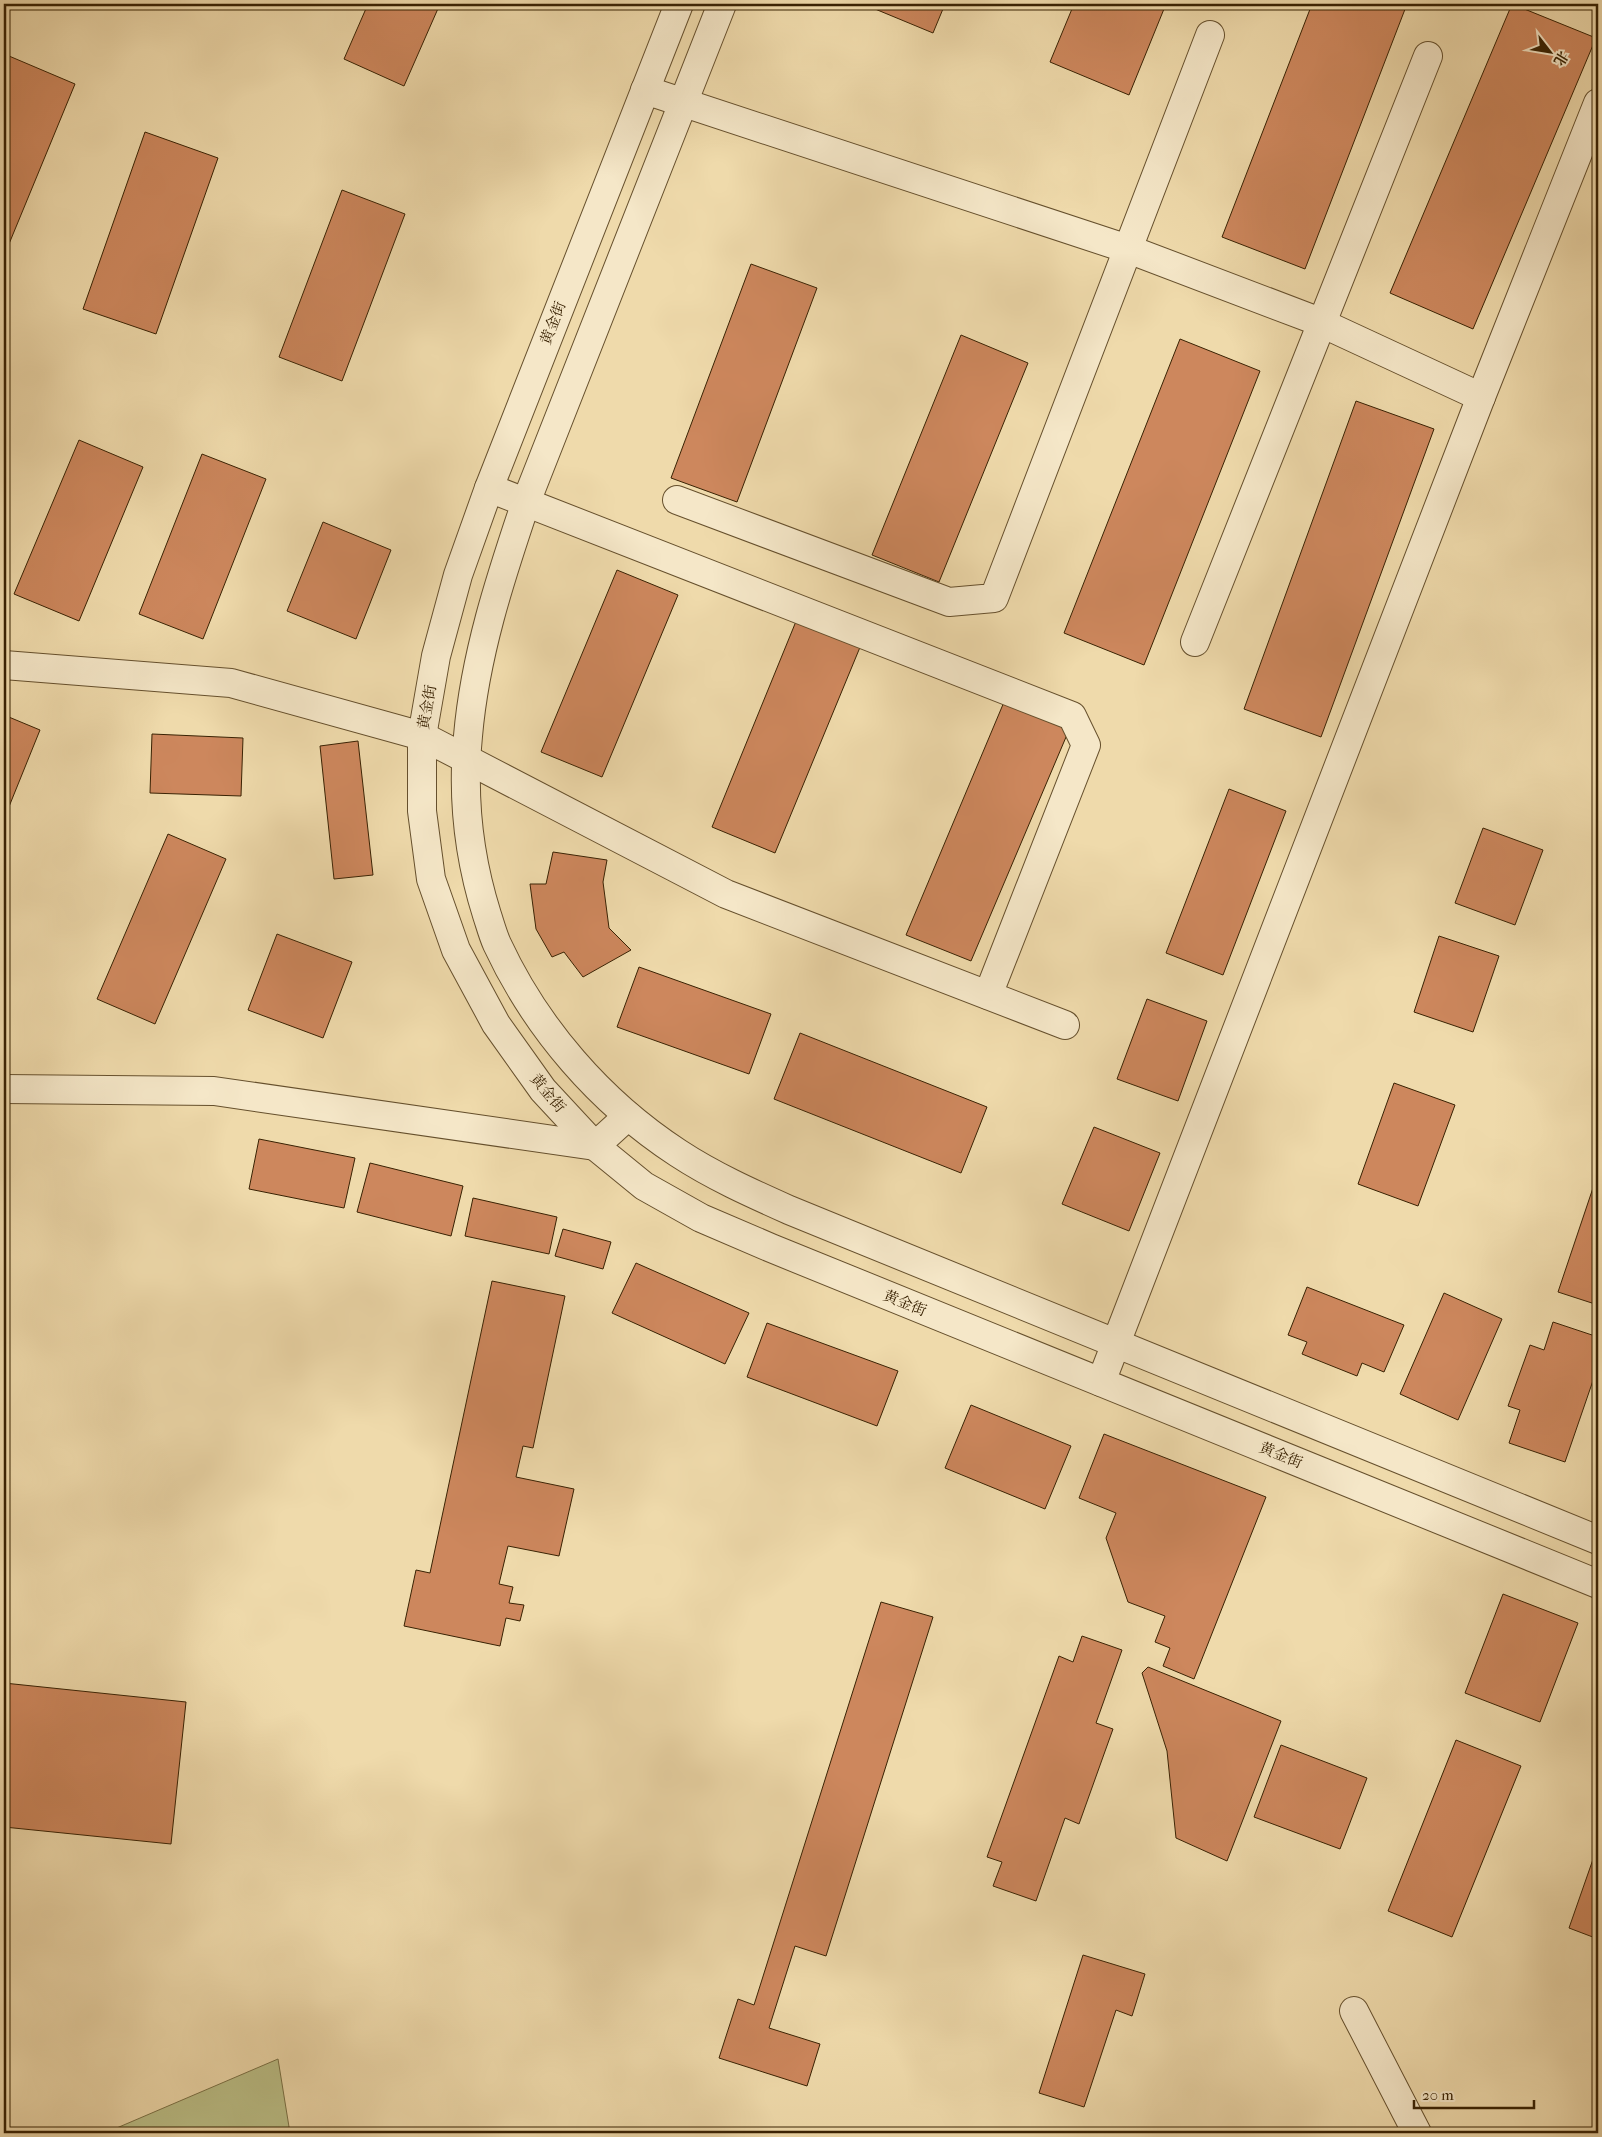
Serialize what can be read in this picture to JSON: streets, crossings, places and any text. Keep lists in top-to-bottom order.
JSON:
{
  "streets": {
    "street": ["黄金街"]
  },
  "scale_bar": "20 m",
  "north": "bottom right"
}
